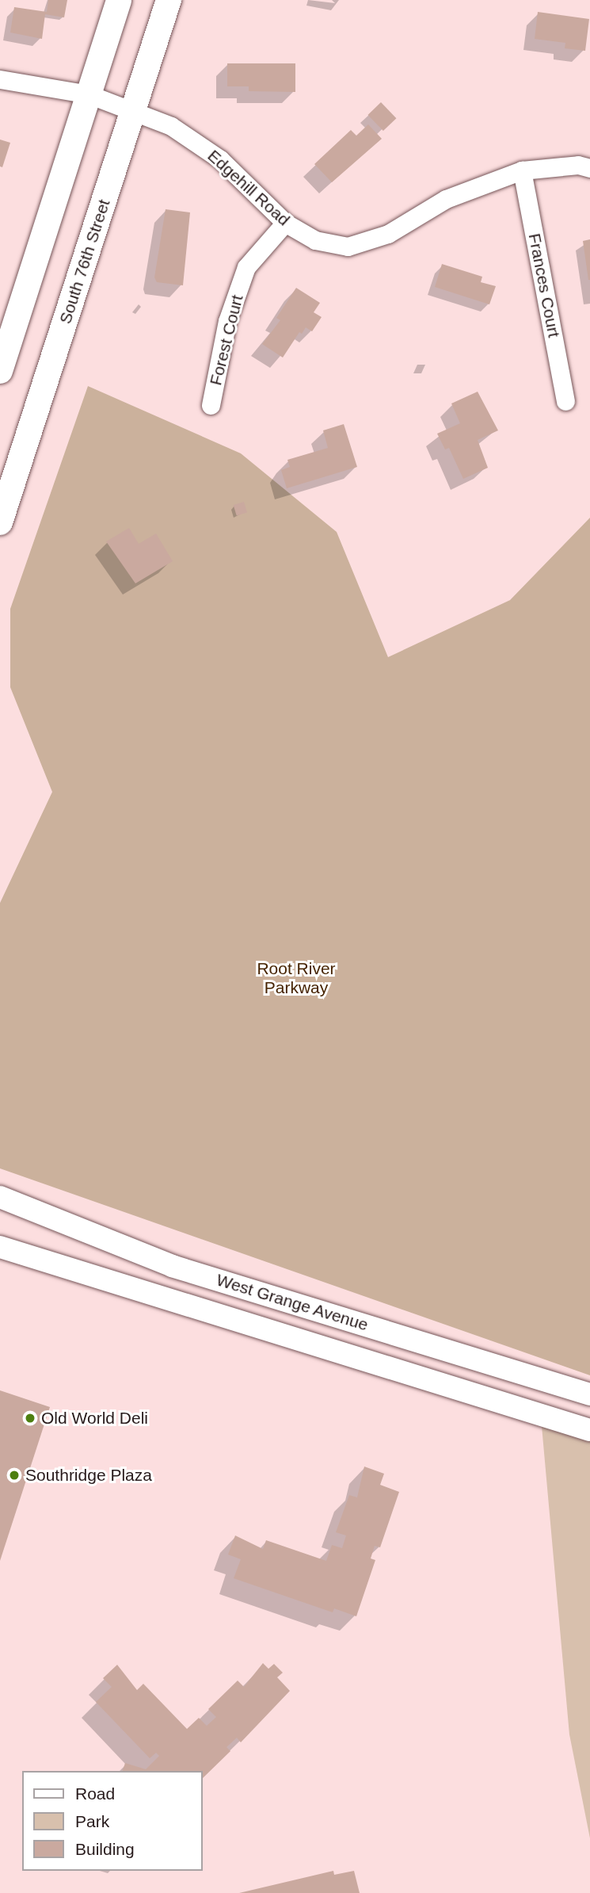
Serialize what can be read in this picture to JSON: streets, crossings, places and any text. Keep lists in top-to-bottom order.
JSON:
{
  "streets": {
    "main road": ["South 76th Street"],
    "street": [
      "Edgehill Road",
      "Frances Court",
      "Forest Court",
      "West Grange Avenue"
    ]
  },
  "crossings": [
    ["Edgehill Road", "South 76th Street"],
    ["Edgehill Road", "Frances Court"],
    ["Edgehill Road", "Forest Court"]
  ],
  "parks": ["Root River Parkway"],
  "places": ["Old World Deli", "Southridge Plaza"],
  "legend": ["Road", "Park", "Building"]
}
